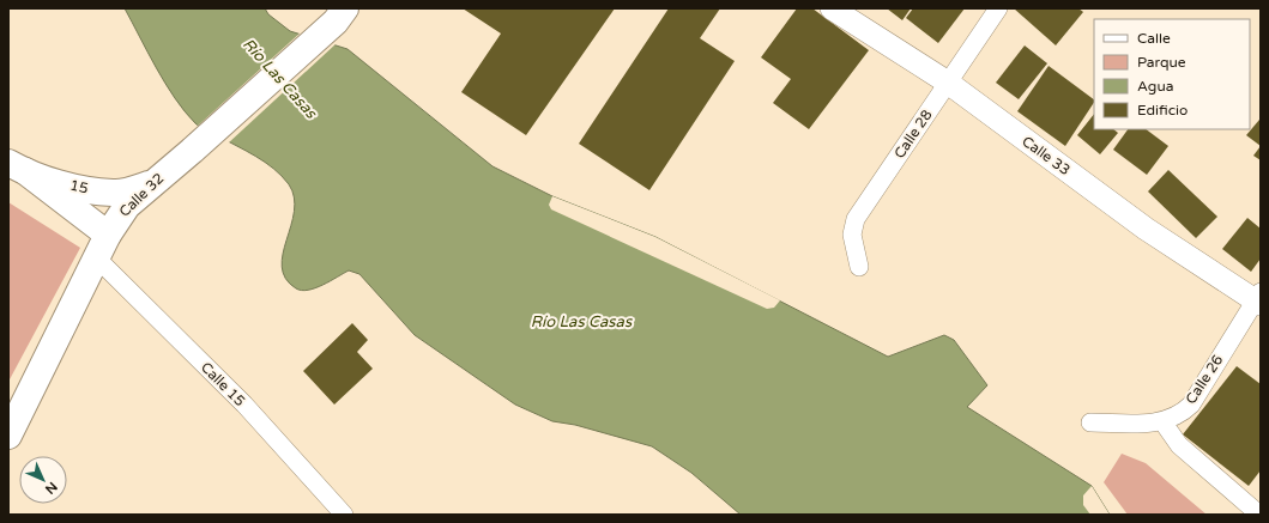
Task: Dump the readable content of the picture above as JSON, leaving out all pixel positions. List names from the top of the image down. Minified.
{"streets":{"main road":["15","Calle 32"],"street":["Calle 28","Calle 33","Calle 26","Calle 15"]},"crossings":[["Calle 28","Calle 33"],["Calle 33","Calle 26"],["15","Calle 32"],["Calle 32","Calle 15"]],"water":["Río Las Casas"],"legend":["Calle","Parque","Agua","Edificio"],"north":"bottom right"}
